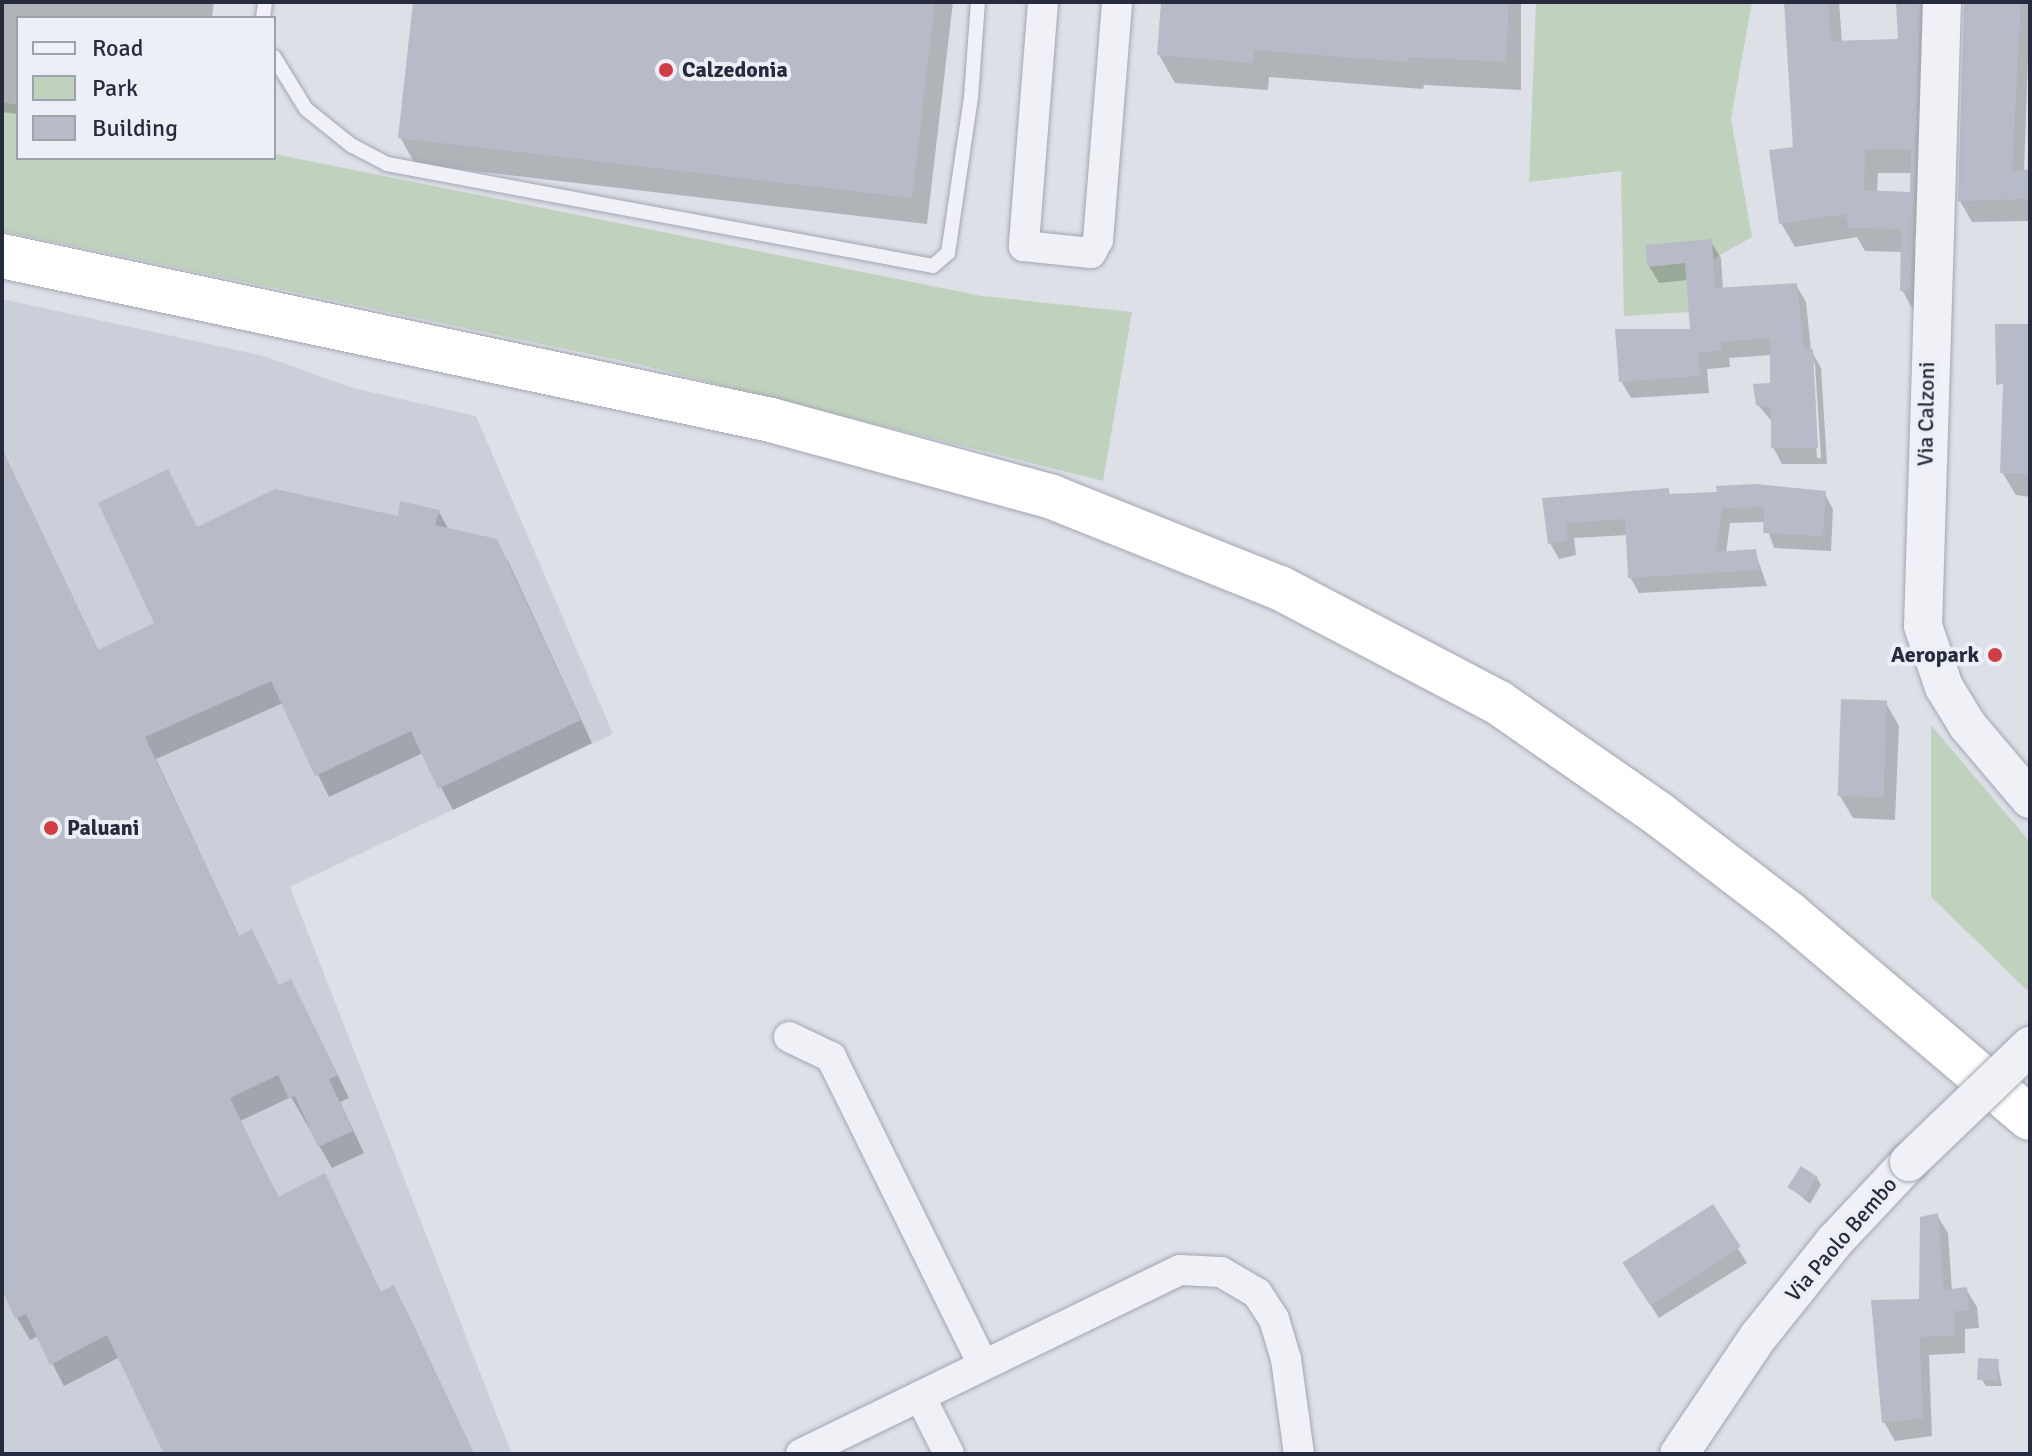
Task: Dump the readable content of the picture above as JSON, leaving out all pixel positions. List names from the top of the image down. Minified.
{"streets":{"street":["Via Calzoni","Via Paolo Bembo"]},"places":["Calzedonia","Aeropark","Paluani"],"legend":["Road","Park","Building"]}
